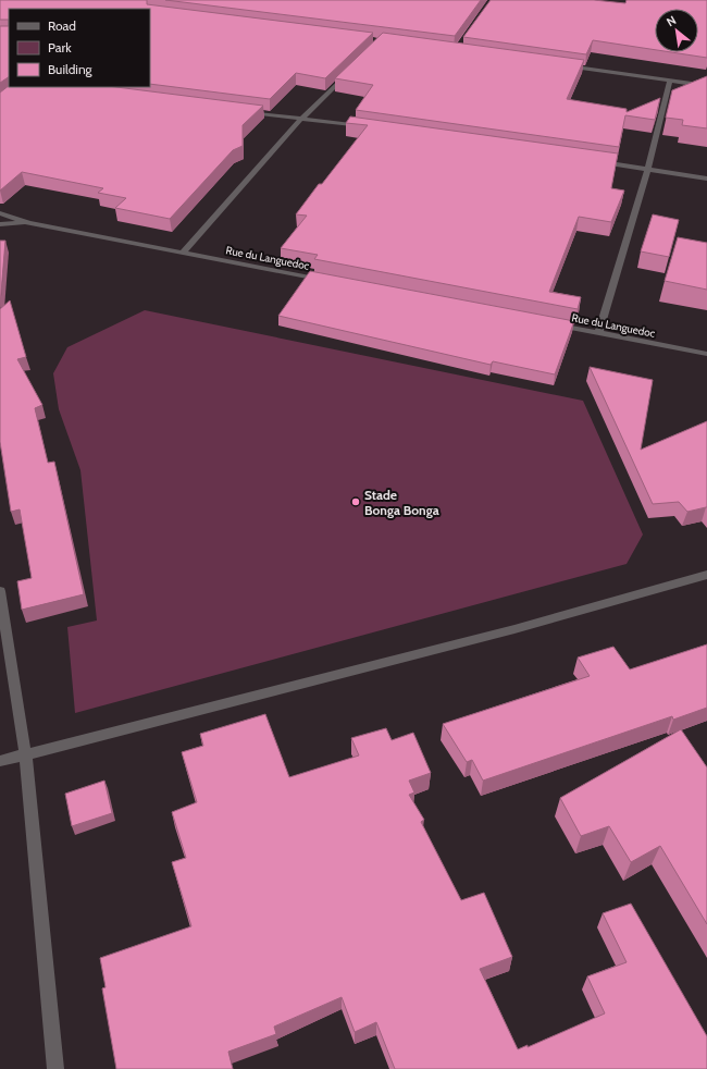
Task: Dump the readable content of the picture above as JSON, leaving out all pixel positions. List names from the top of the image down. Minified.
{"streets":{"street":["Rue du Languedoc"]},"places":["Stade Bonga Bonga"],"legend":["Road","Park","Building"],"north":"top left"}
